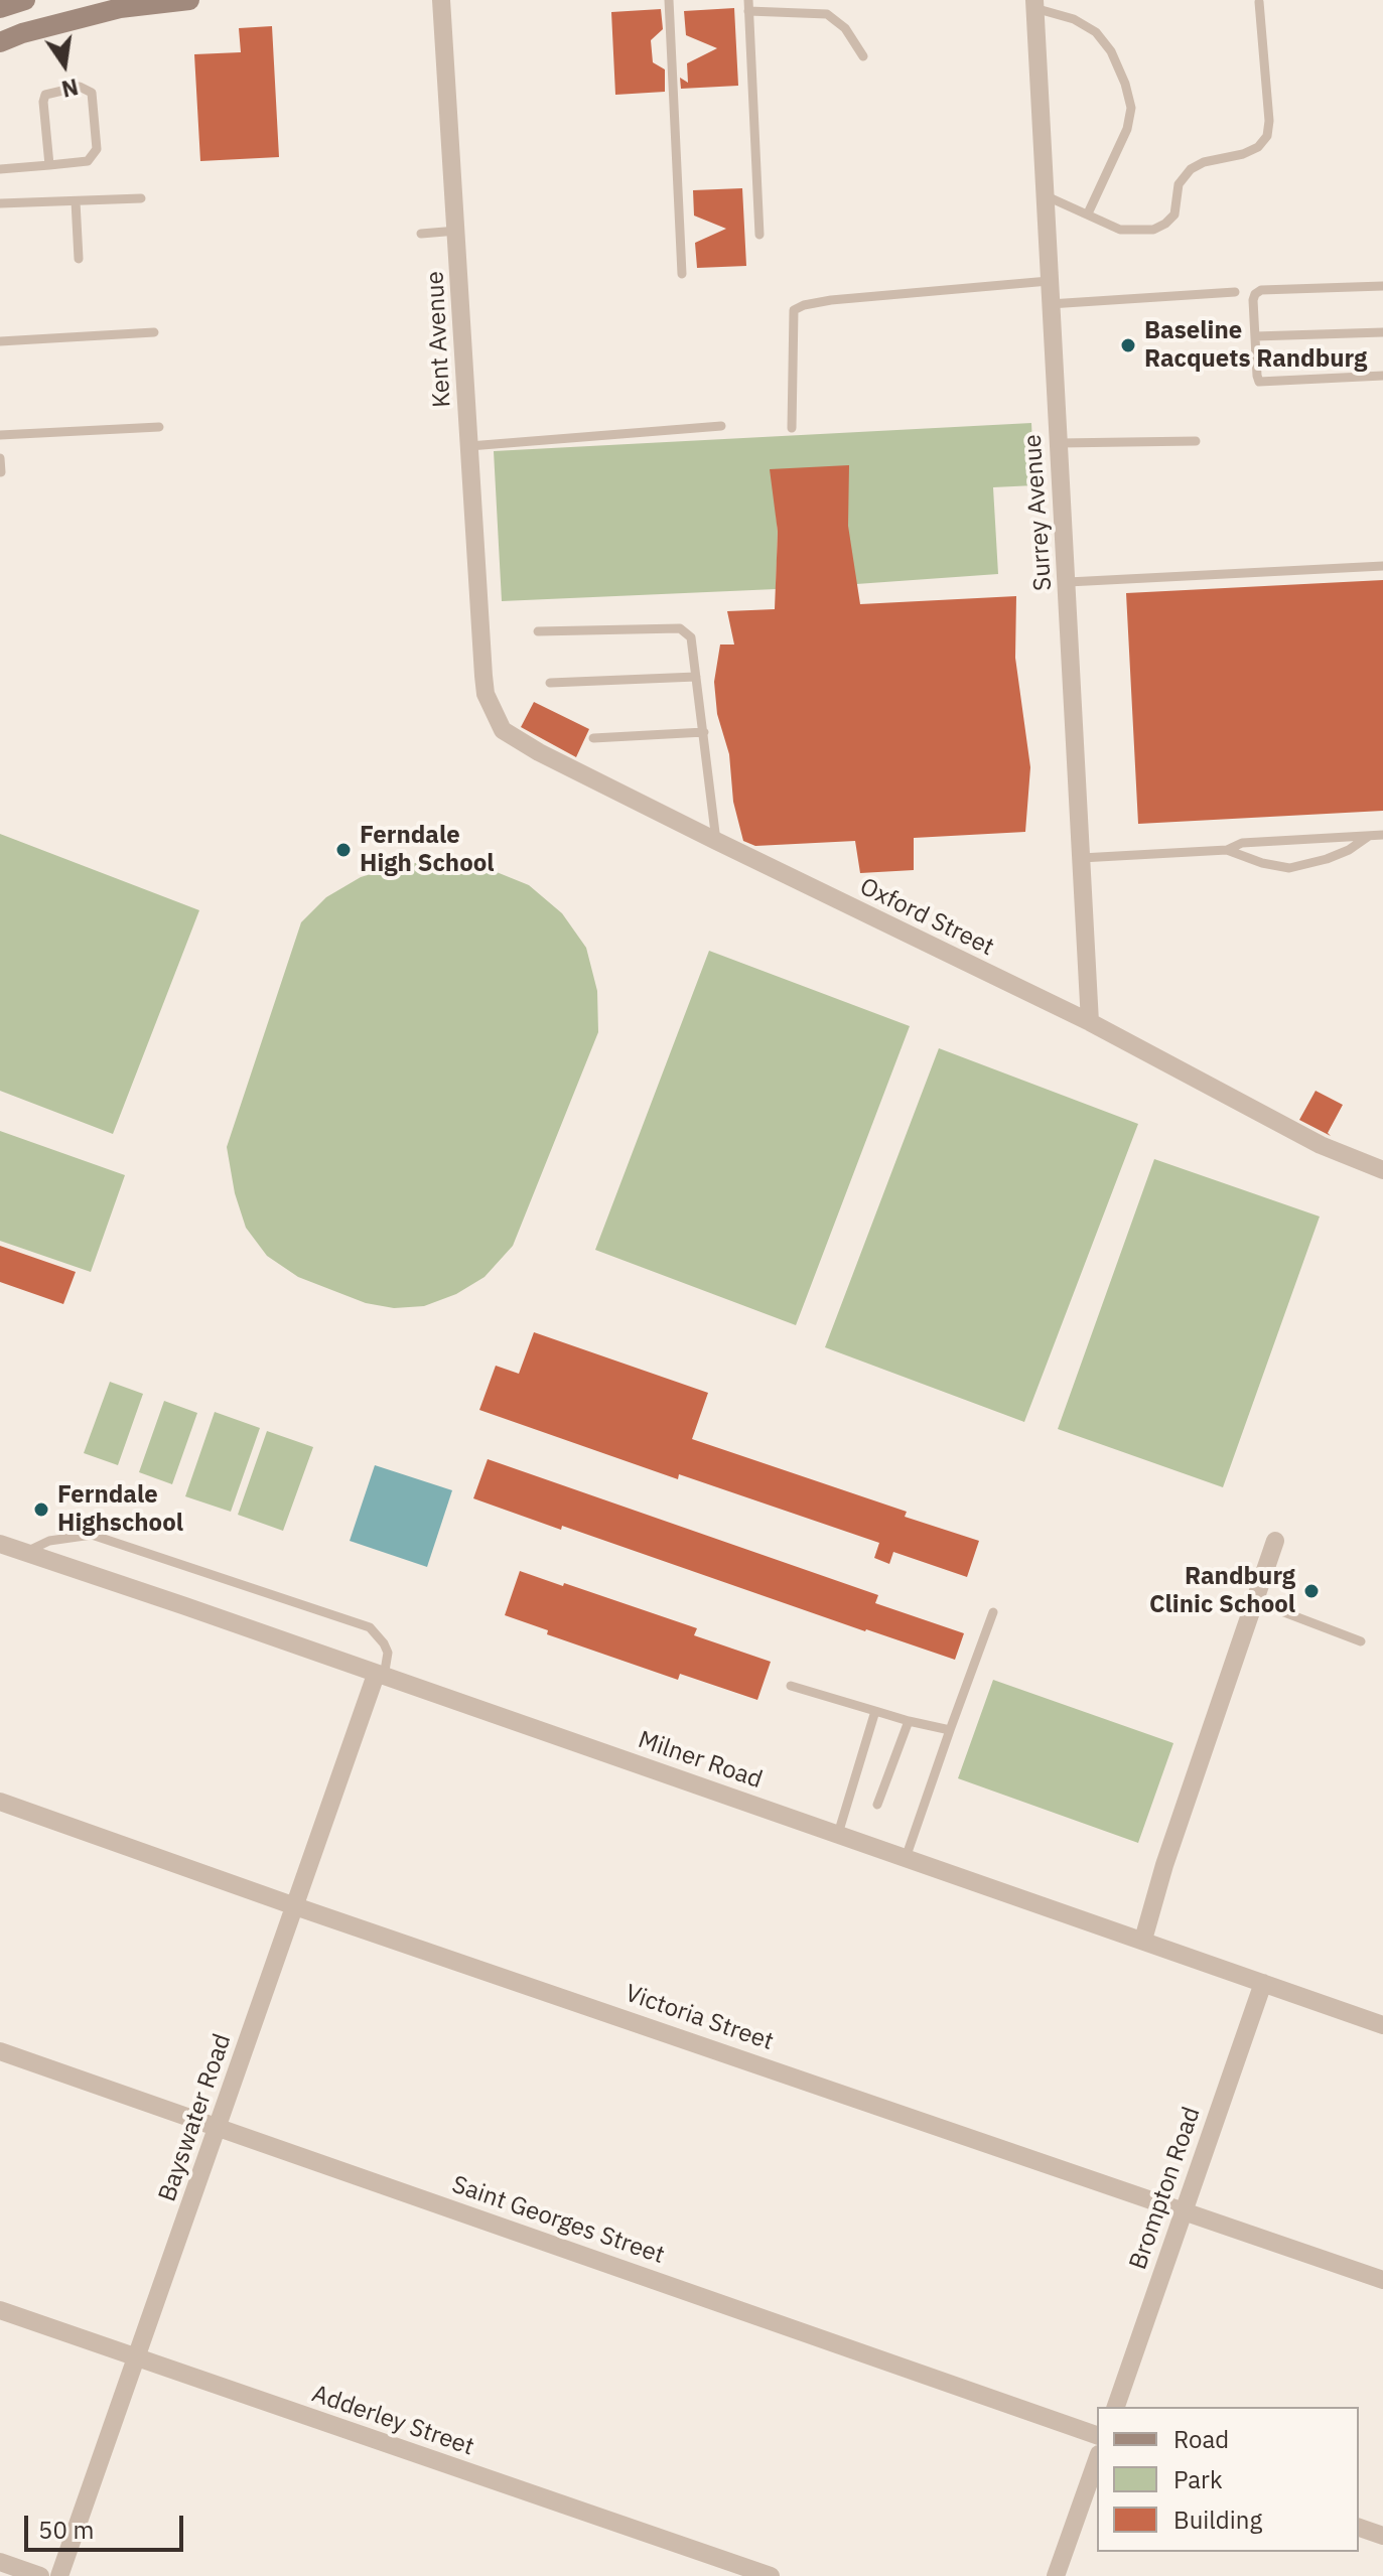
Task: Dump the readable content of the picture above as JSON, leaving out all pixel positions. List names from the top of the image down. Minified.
{"streets":{"street":["Kent Avenue","Surrey Avenue","Oxford Street","Milner Road","Victoria Street","Bayswater Road","Brompton Road","Saint Georges Street","Adderley Street"]},"crossings":[["Kent Avenue","Oxford Street"],["Surrey Avenue","Oxford Street"],["Milner Road","Bayswater Road"],["Milner Road","Brompton Road"],["Victoria Street","Bayswater Road"],["Victoria Street","Brompton Road"],["Bayswater Road","Saint Georges Street"],["Bayswater Road","Adderley Street"]],"places":["Baseline Racquets Randburg","Ferndale High School","Ferndale Highschool","Randburg Clinic School"],"legend":["Road","Park","Building"],"scale_bar":"50 m","north":"bottom"}
